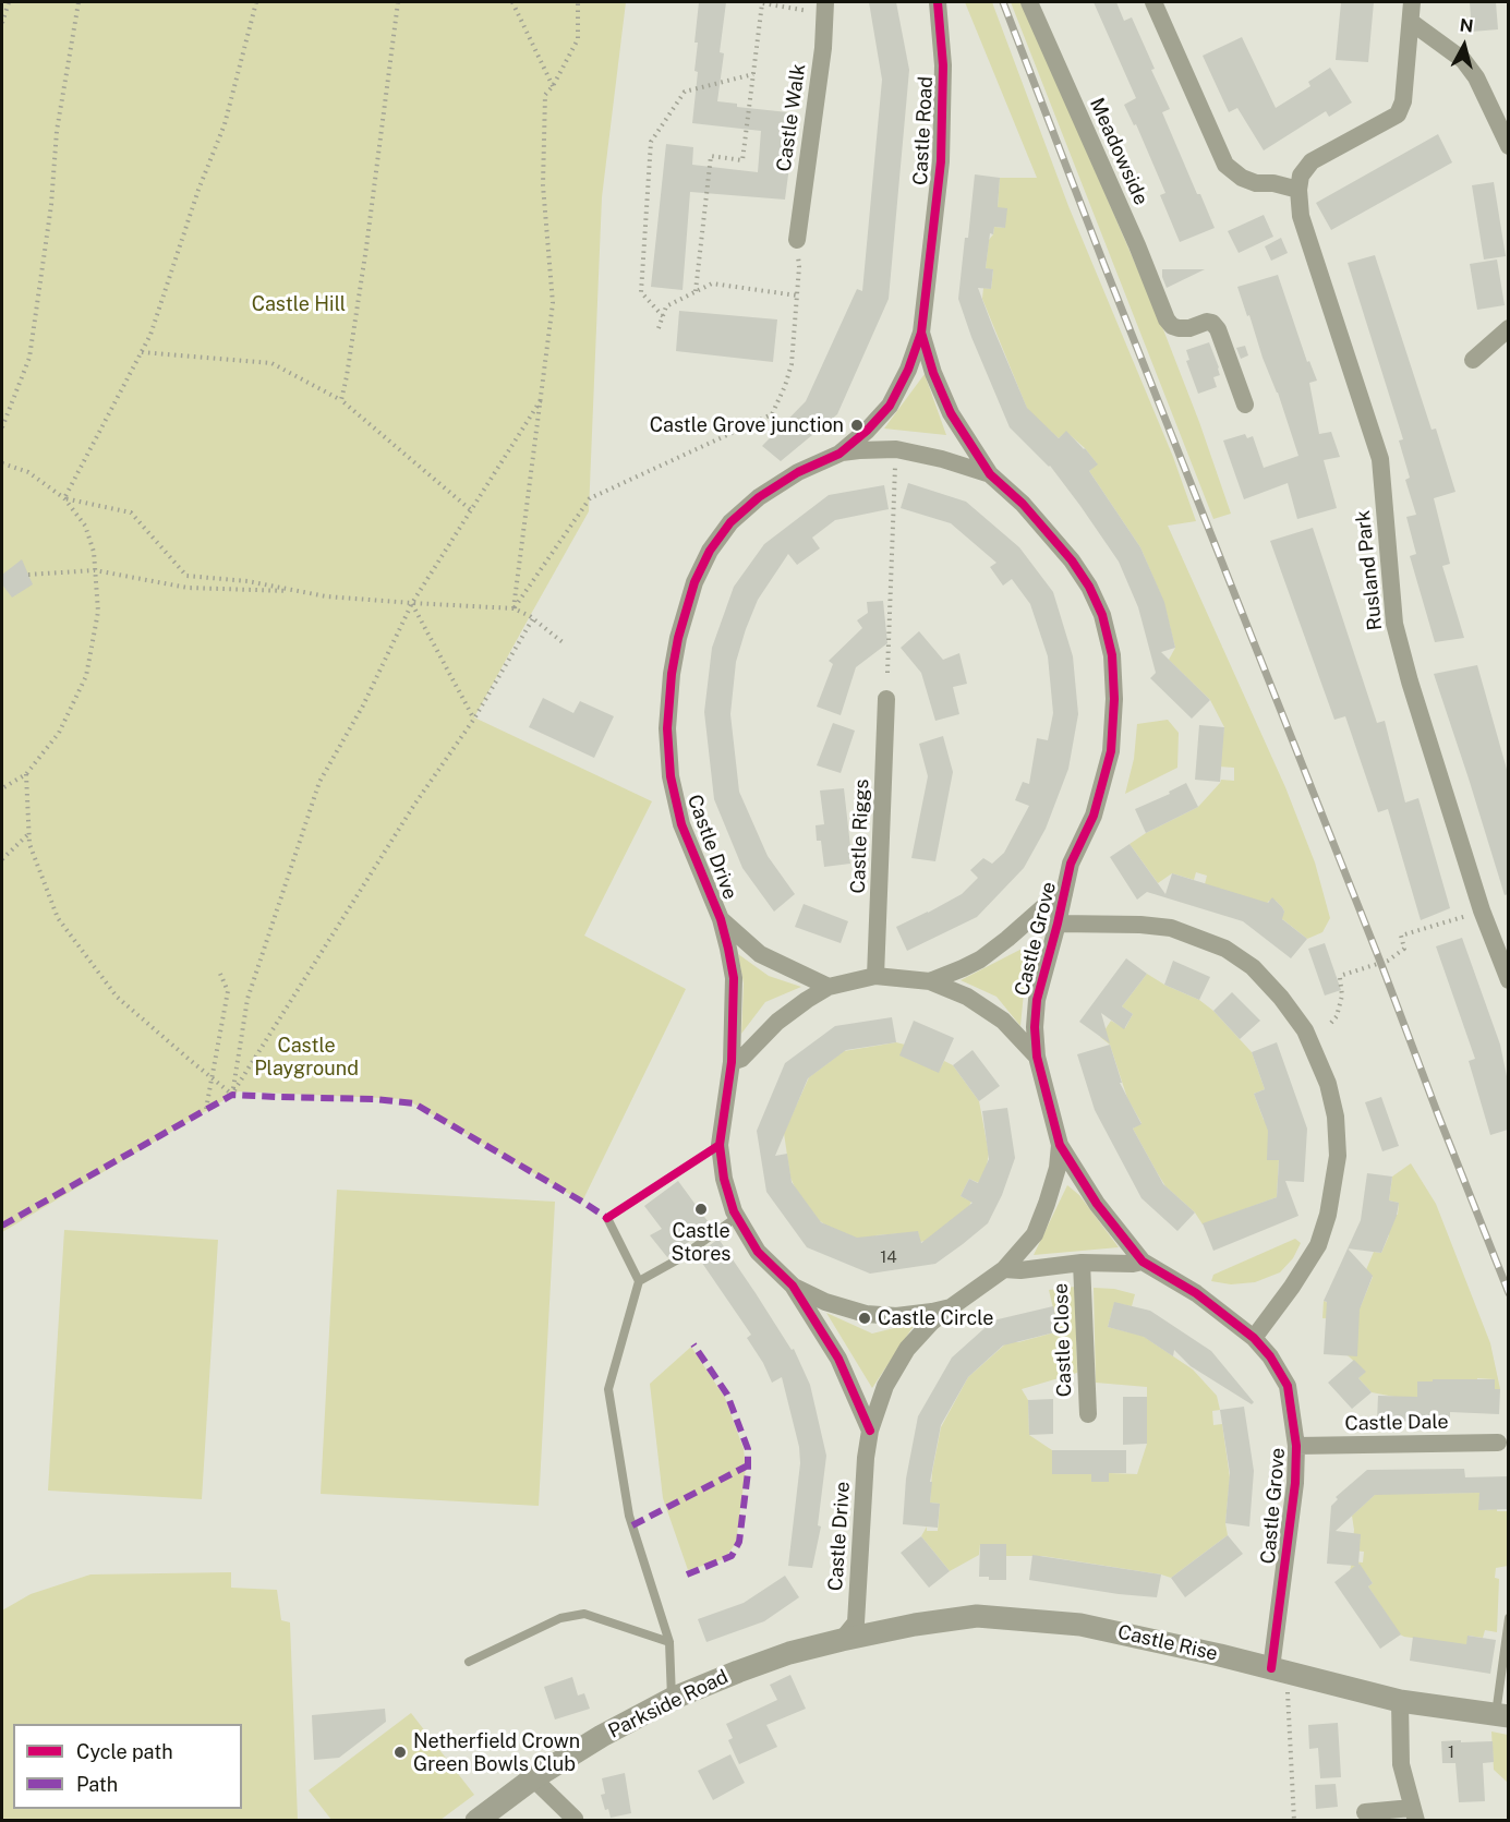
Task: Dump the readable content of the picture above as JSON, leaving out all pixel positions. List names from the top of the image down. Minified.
{"streets":{"street":["Castle Walk","Castle Road","Meadowside","Rusland Park","Castle Riggs","Castle Drive","Castle Grove","Castle Close","Castle Dale","Castle Rise","Parkside Road"]},"crossings":[["Castle Road","Castle Grove"],["Castle Drive","Castle Grove"],["Castle Drive","Castle Rise"],["Castle Drive","Parkside Road"],["Castle Grove","Castle Dale"],["Castle Grove","Castle Rise"],["Castle Rise","Parkside Road"]],"parks":["Castle Hill","Castle Playground"],"places":["Castle Grove junction","Castle Stores","Castle Circle","Netherfield Crown Green Bowls Club"],"house_numbers":["14","1"],"legend":["Cycle path","Path"],"north":"top"}
